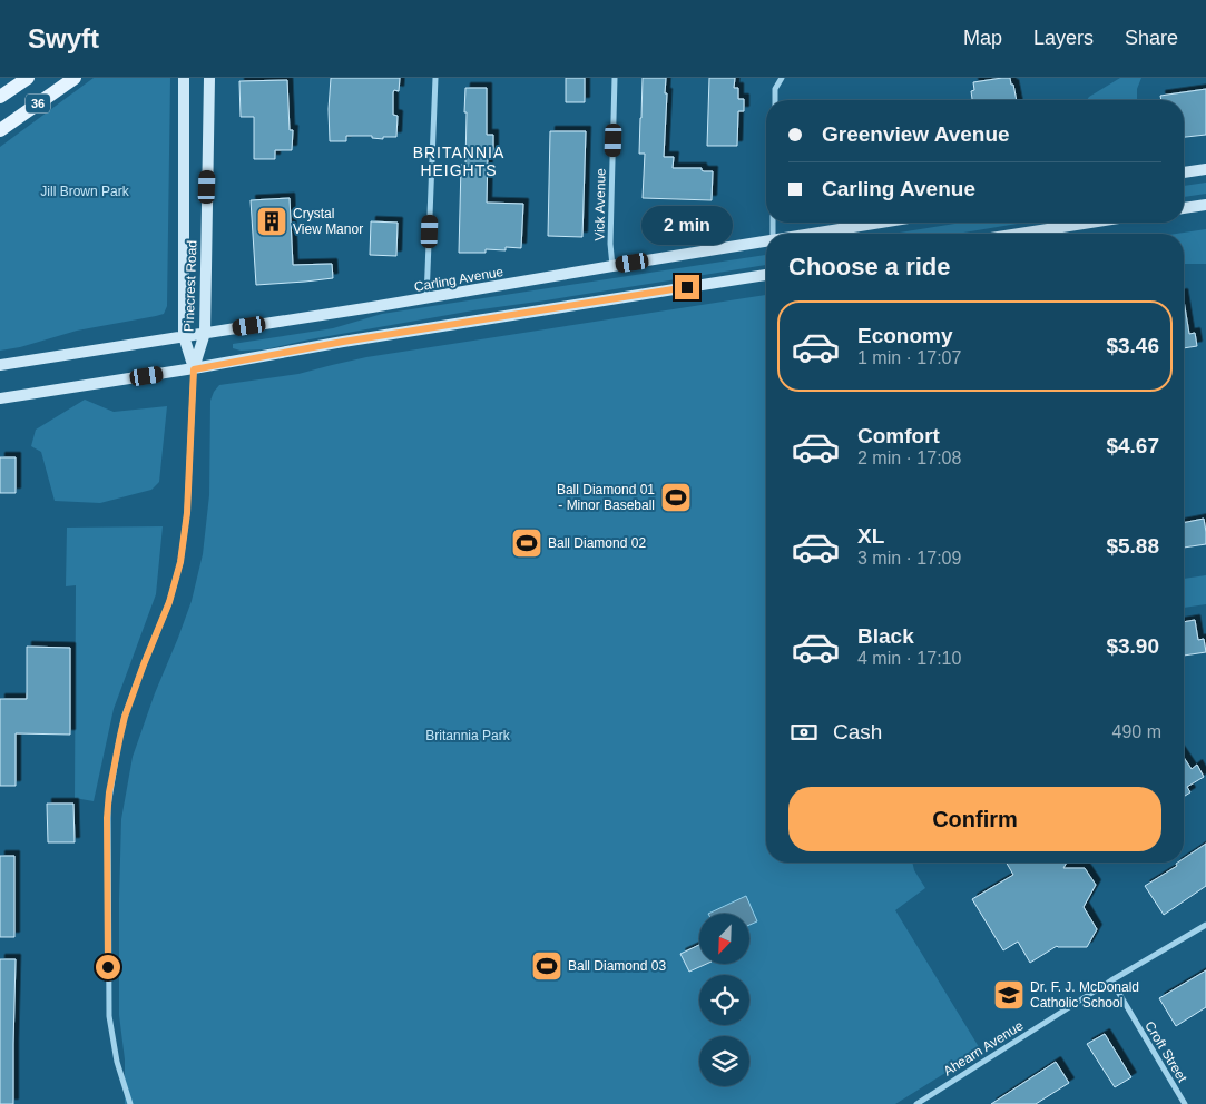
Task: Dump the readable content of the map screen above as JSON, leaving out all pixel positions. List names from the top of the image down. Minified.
{"streets":{"main road":["36","Carling Avenue","Pinecrest Road"],"street":["Vick Avenue","Ahearn Avenue","Croft Street"]},"crossings":[["Vick Avenue","Carling Avenue"],["Carling Avenue","Pinecrest Road"],["Ahearn Avenue","Croft Street"]],"districts":["BRITANNIA HEIGHTS"],"parks":["Jill Brown Park","Britannia Park"],"places":{"building":["Crystal View Manor"],"sports":["Ball Diamond 01 - Minor Baseball","Ball Diamond 02","Ball Diamond 03"],"school or university":["Dr. F. J. McDonald Catholic School"]},"north":"bottom left","page":{"header":"Swyft","nav":["Map","Layers","Share"],"banner":["Greenview Avenue","Carling Avenue"],"bubble":"2 min","heading":"Choose a ride","list":[{"name":"Economy","note":"1 min · 17:07","value":"$3.46"},{"name":"Comfort","note":"2 min · 17:08","value":"$4.67"},{"name":"XL","note":"3 min · 17:09","value":"$5.88"},{"name":"Black","note":"4 min · 17:10","value":"$3.90"}],"pay":["Cash","490 m"],"buttons":"Confirm"}}
